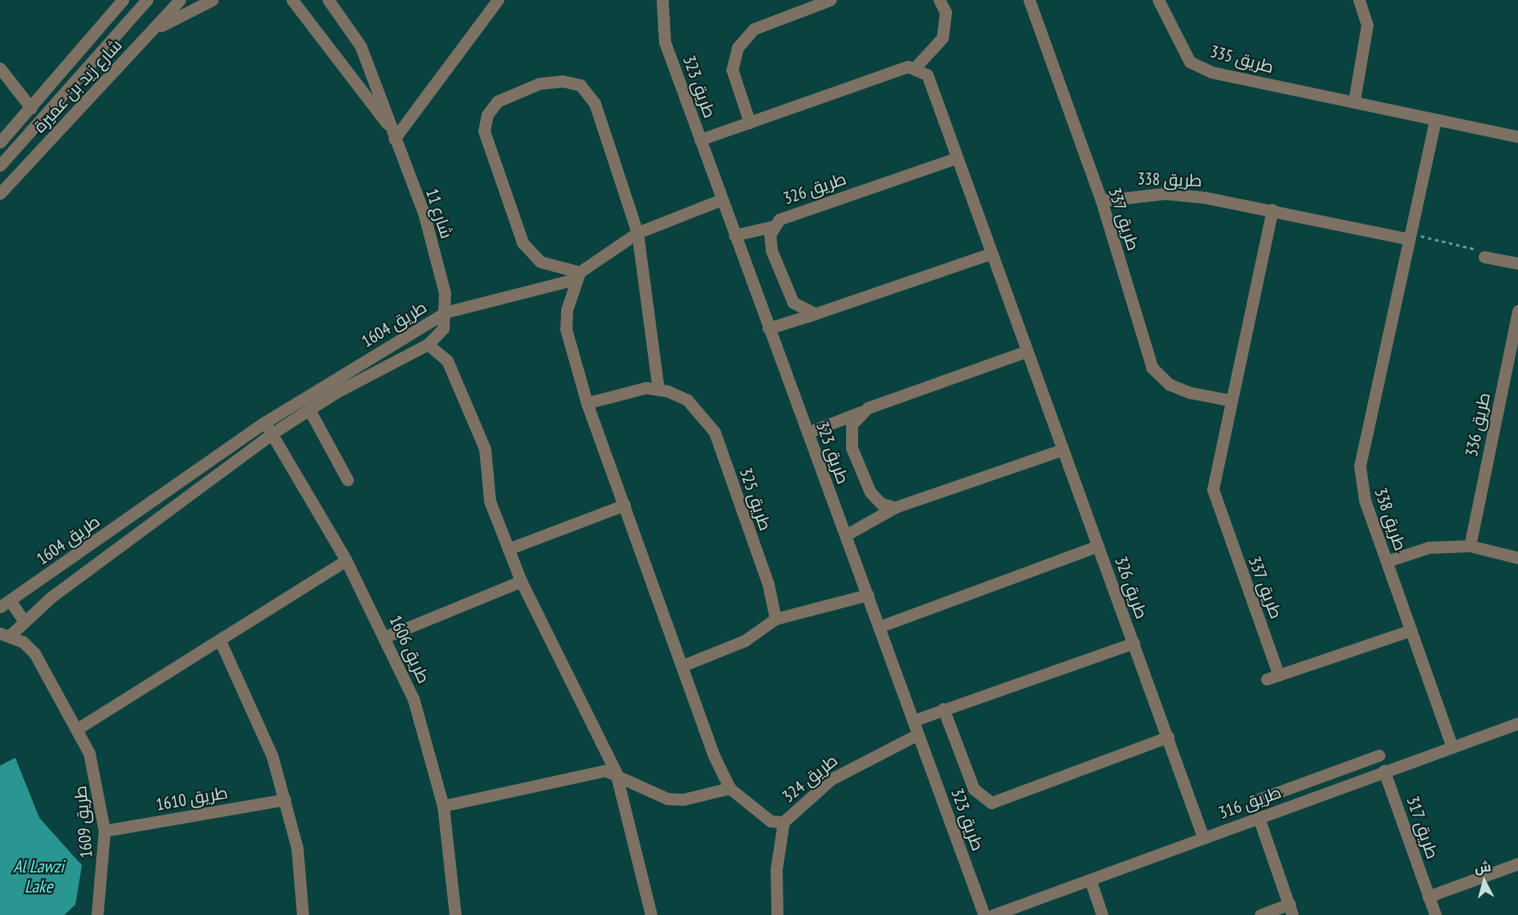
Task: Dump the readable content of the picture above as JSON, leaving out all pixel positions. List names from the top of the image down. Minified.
{"streets":{"street":["طريق 335","شارع زيد بن عميرة","طريق 323","طريق 338","طريق 326","شارع 11","طريق 337","طريق 1604","طريق 336","طريق 325","طريق 1606","طريق 324","طريق 1610","طريق 316","طريق 1609","طريق 317"]},"crossings":[["طريق 335","طريق 338"],["طريق 323","طريق 324"],["طريق 338","طريق 337"],["طريق 338","طريق 316"],["طريق 326","طريق 316"],["شارع 11","طريق 1604"],["طريق 1604","طريق 1606"],["طريق 1604","طريق 1609"],["طريق 1610","طريق 1609"],["طريق 316","طريق 317"]],"water":["Al Lawzi Lake"],"north":"top"}
